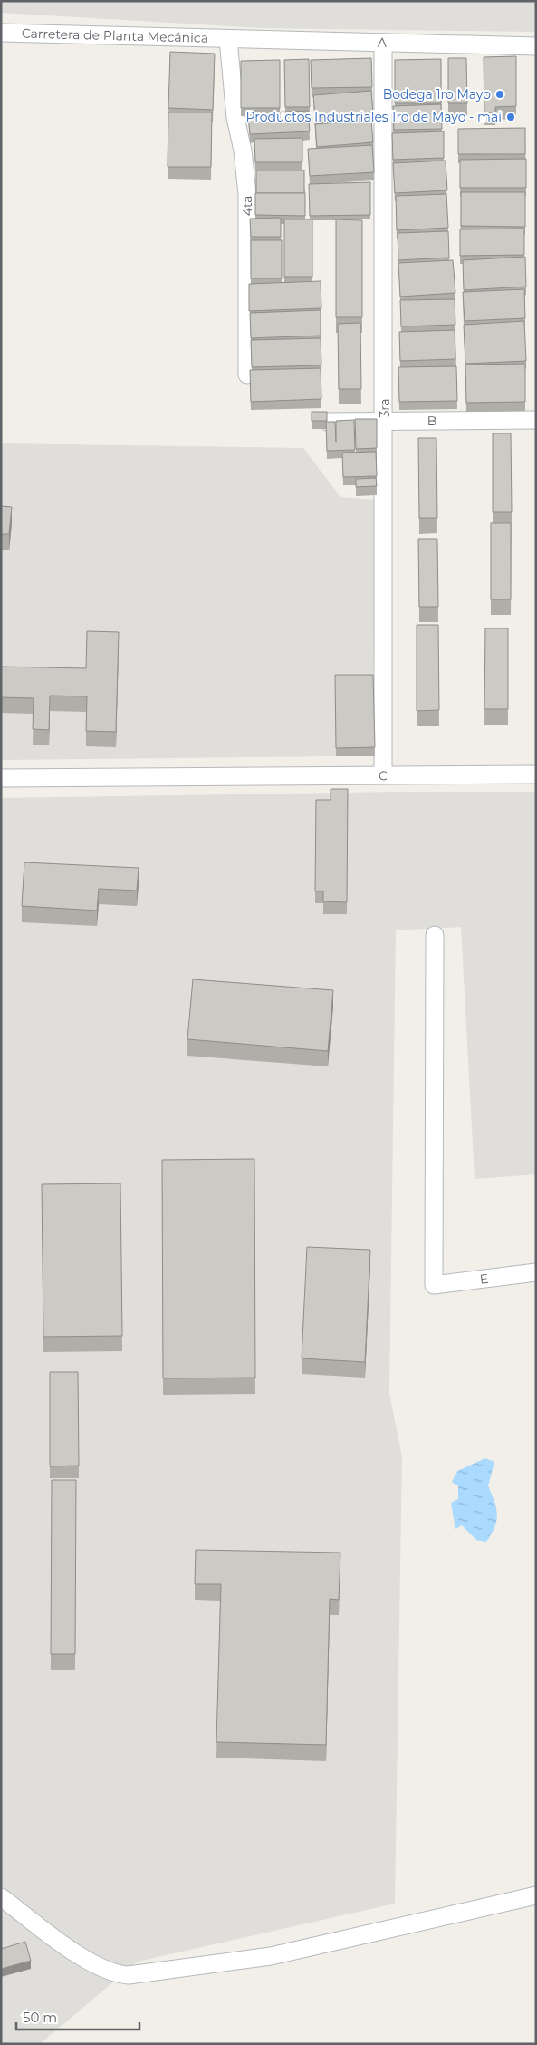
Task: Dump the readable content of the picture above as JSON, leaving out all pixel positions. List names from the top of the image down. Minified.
{"streets":{"street":["Carretera de Planta Mecánica","A","4ta","3ra","B","C","E"]},"crossings":[["Carretera de Planta Mecánica","A"],["Carretera de Planta Mecánica","4ta"],["A","4ta"],["A","3ra"],["3ra","B"],["3ra","C"]],"places":["Bodega 1ro Mayo","Productos Industriales 1ro de Mayo - mai"],"scale_bar":"50 m"}
